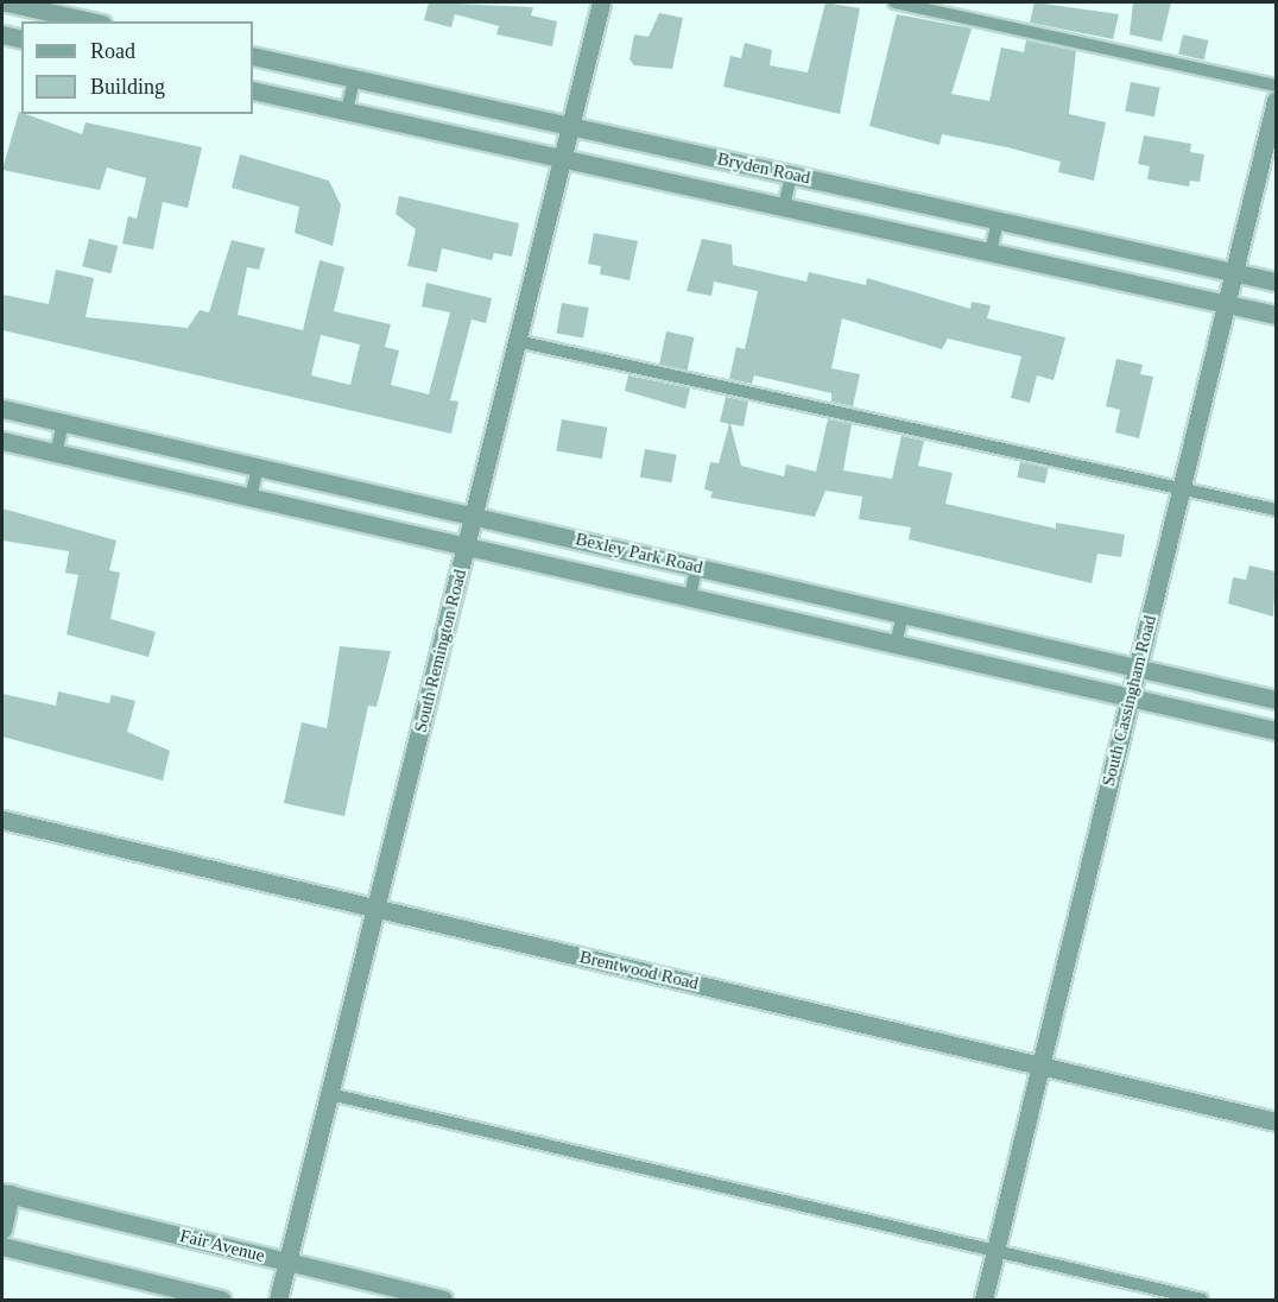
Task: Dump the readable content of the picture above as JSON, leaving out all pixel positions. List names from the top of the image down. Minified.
{"streets":{"street":["Bryden Road","Bexley Park Road","South Remington Road","South Cassingham Road","Brentwood Road","Fair Avenue"]},"crossings":[["Bryden Road","South Remington Road"],["Bryden Road","South Cassingham Road"],["Bexley Park Road","South Remington Road"],["Bexley Park Road","South Cassingham Road"],["South Remington Road","Brentwood Road"],["South Remington Road","Fair Avenue"],["South Cassingham Road","Brentwood Road"]],"legend":["Road","Building"]}
